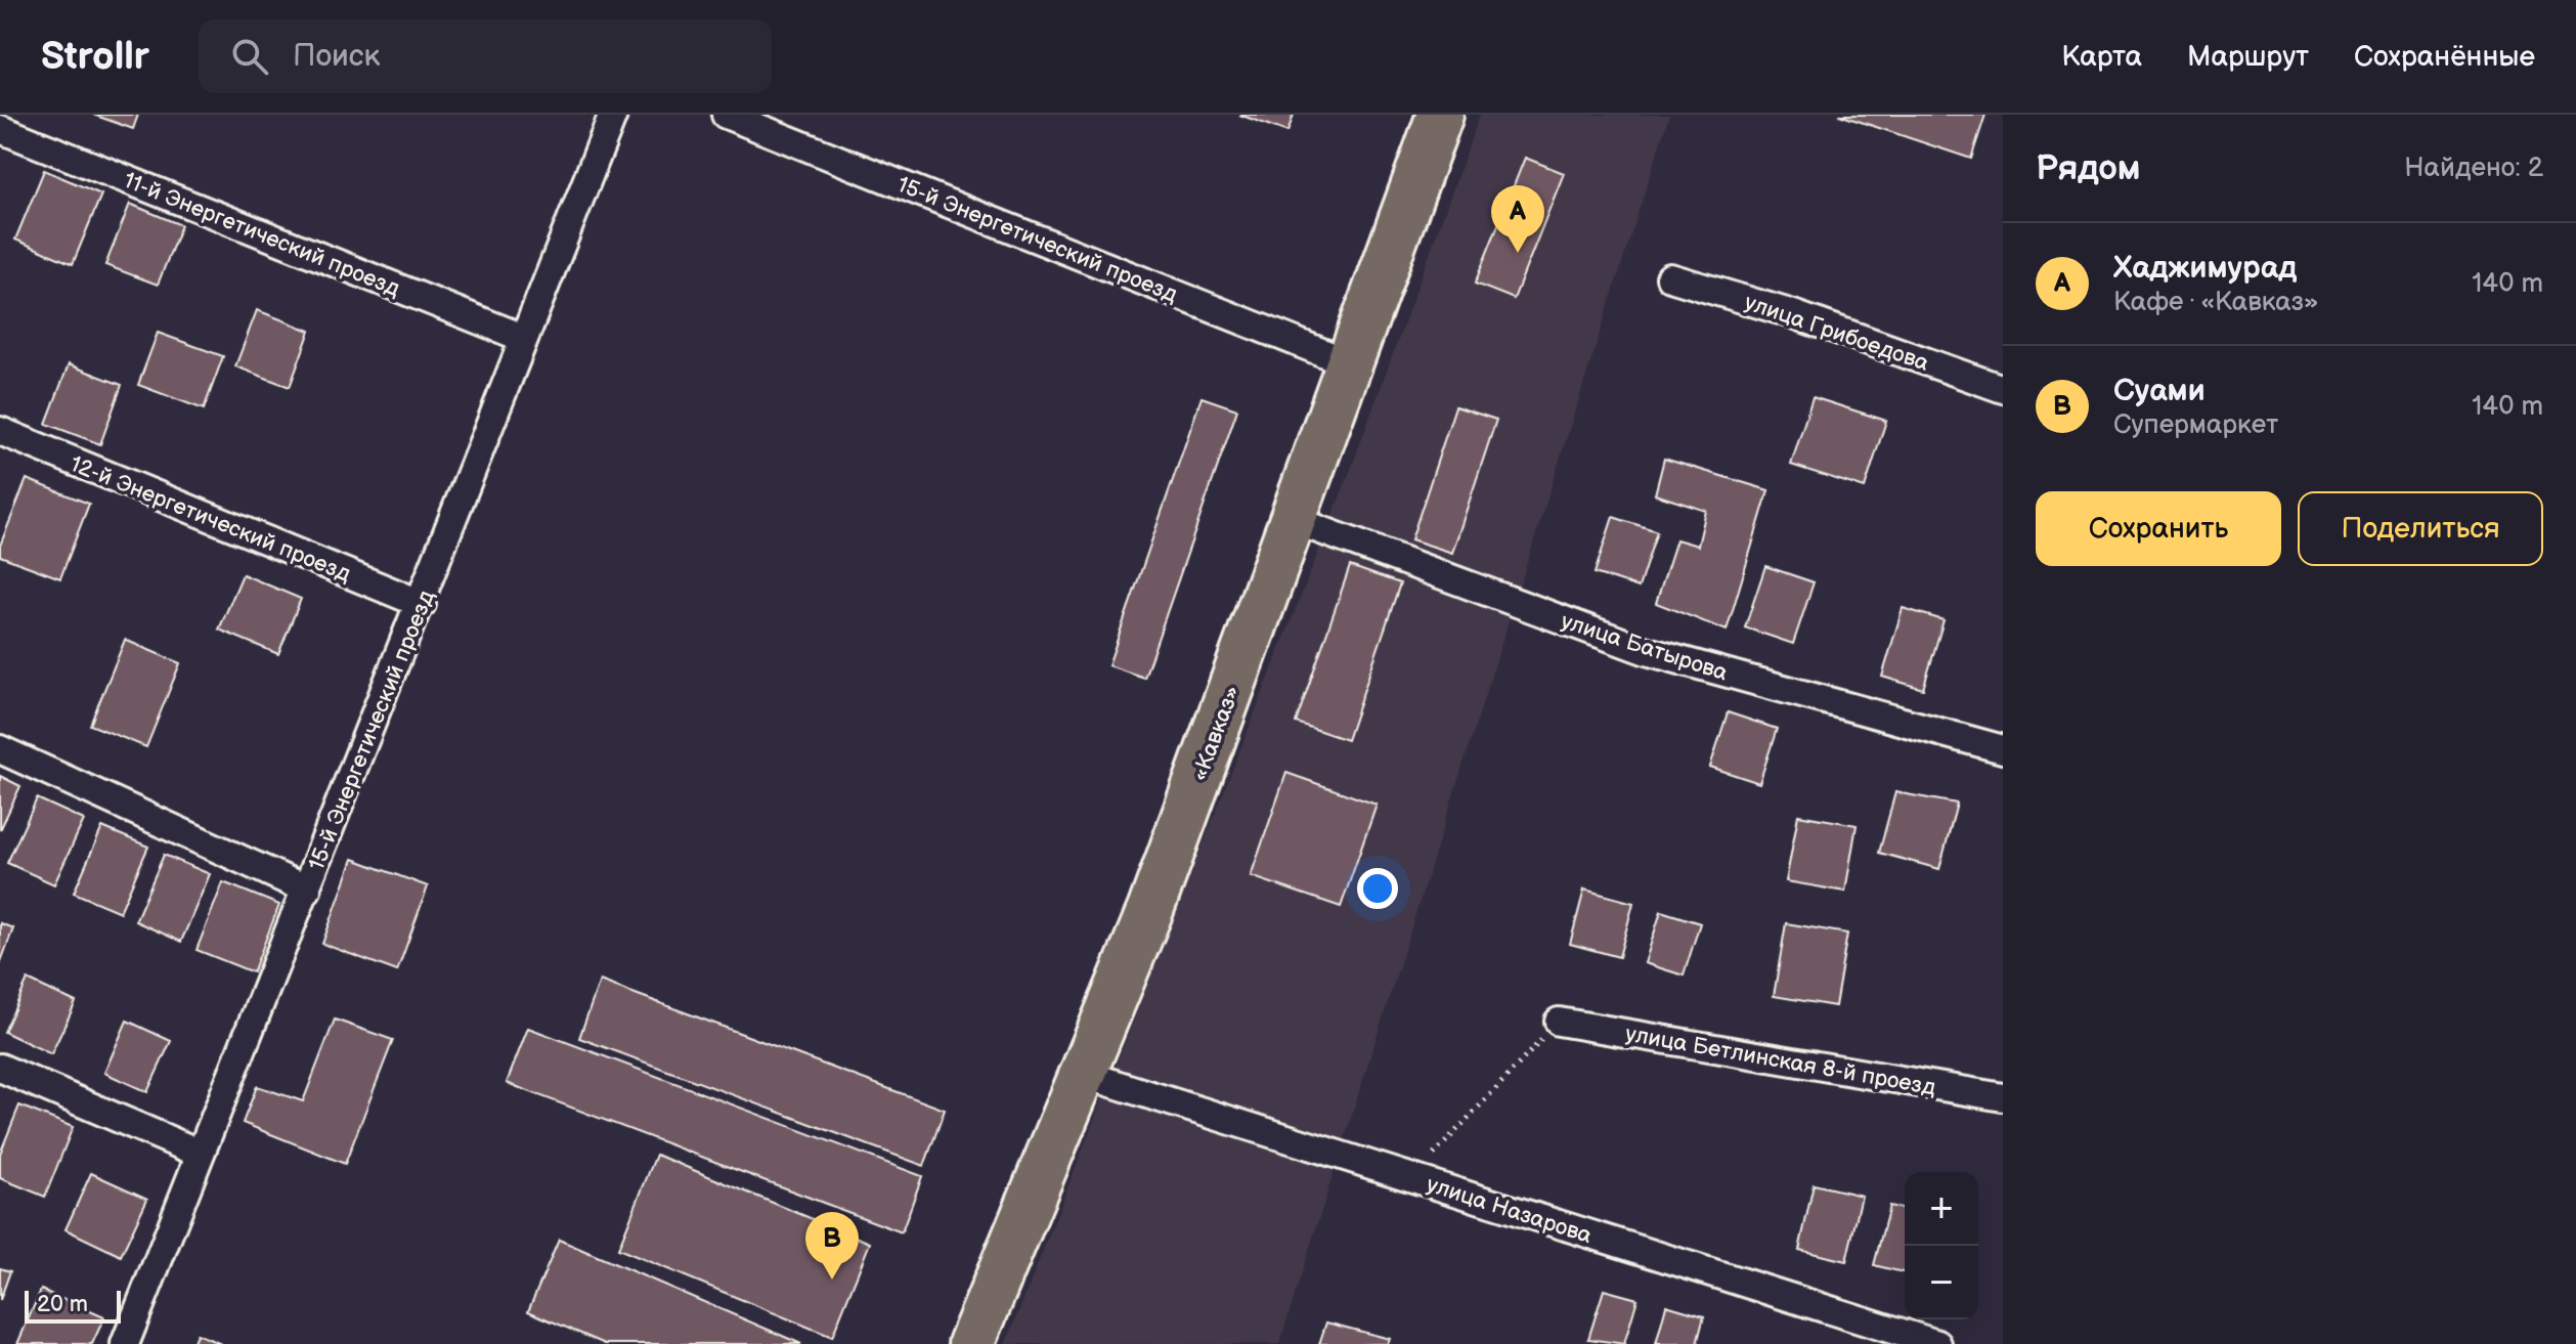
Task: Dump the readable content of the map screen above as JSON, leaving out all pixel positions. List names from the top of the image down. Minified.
{"streets":{"highway":["«Кавказ»"],"street":["11-й Энергетический проезд","15-й Энергетический проезд","улица Грибоедова","12-й Энергетический проезд","улица Батырова","улица Бетлинская 8-й проезд","улица Назарова"]},"crossings":[["11-й Энергетический проезд","15-й Энергетический проезд"],["15-й Энергетический проезд","12-й Энергетический проезд"],["15-й Энергетический проезд","«Кавказ»"],["улица Батырова","«Кавказ»"],["«Кавказ»","улица Назарова"]],"scale_bar":"20 m","page":{"header":"Strollr","search":"Поиск","nav":["Карта","Маршрут","Сохранённые"],"heading":["Рядом","Найдено: 2"],"pins":["A","B"],"list":[{"mark":"A","name":"Хаджимурад","note":"Кафе · «Кавказ»","value":"140 m"},{"mark":"B","name":"Суами","note":"Супермаркет","value":"140 m"}],"buttons":["Сохранить","Поделиться"],"map_buttons":["+","−"],"scale":"20 m"}}
